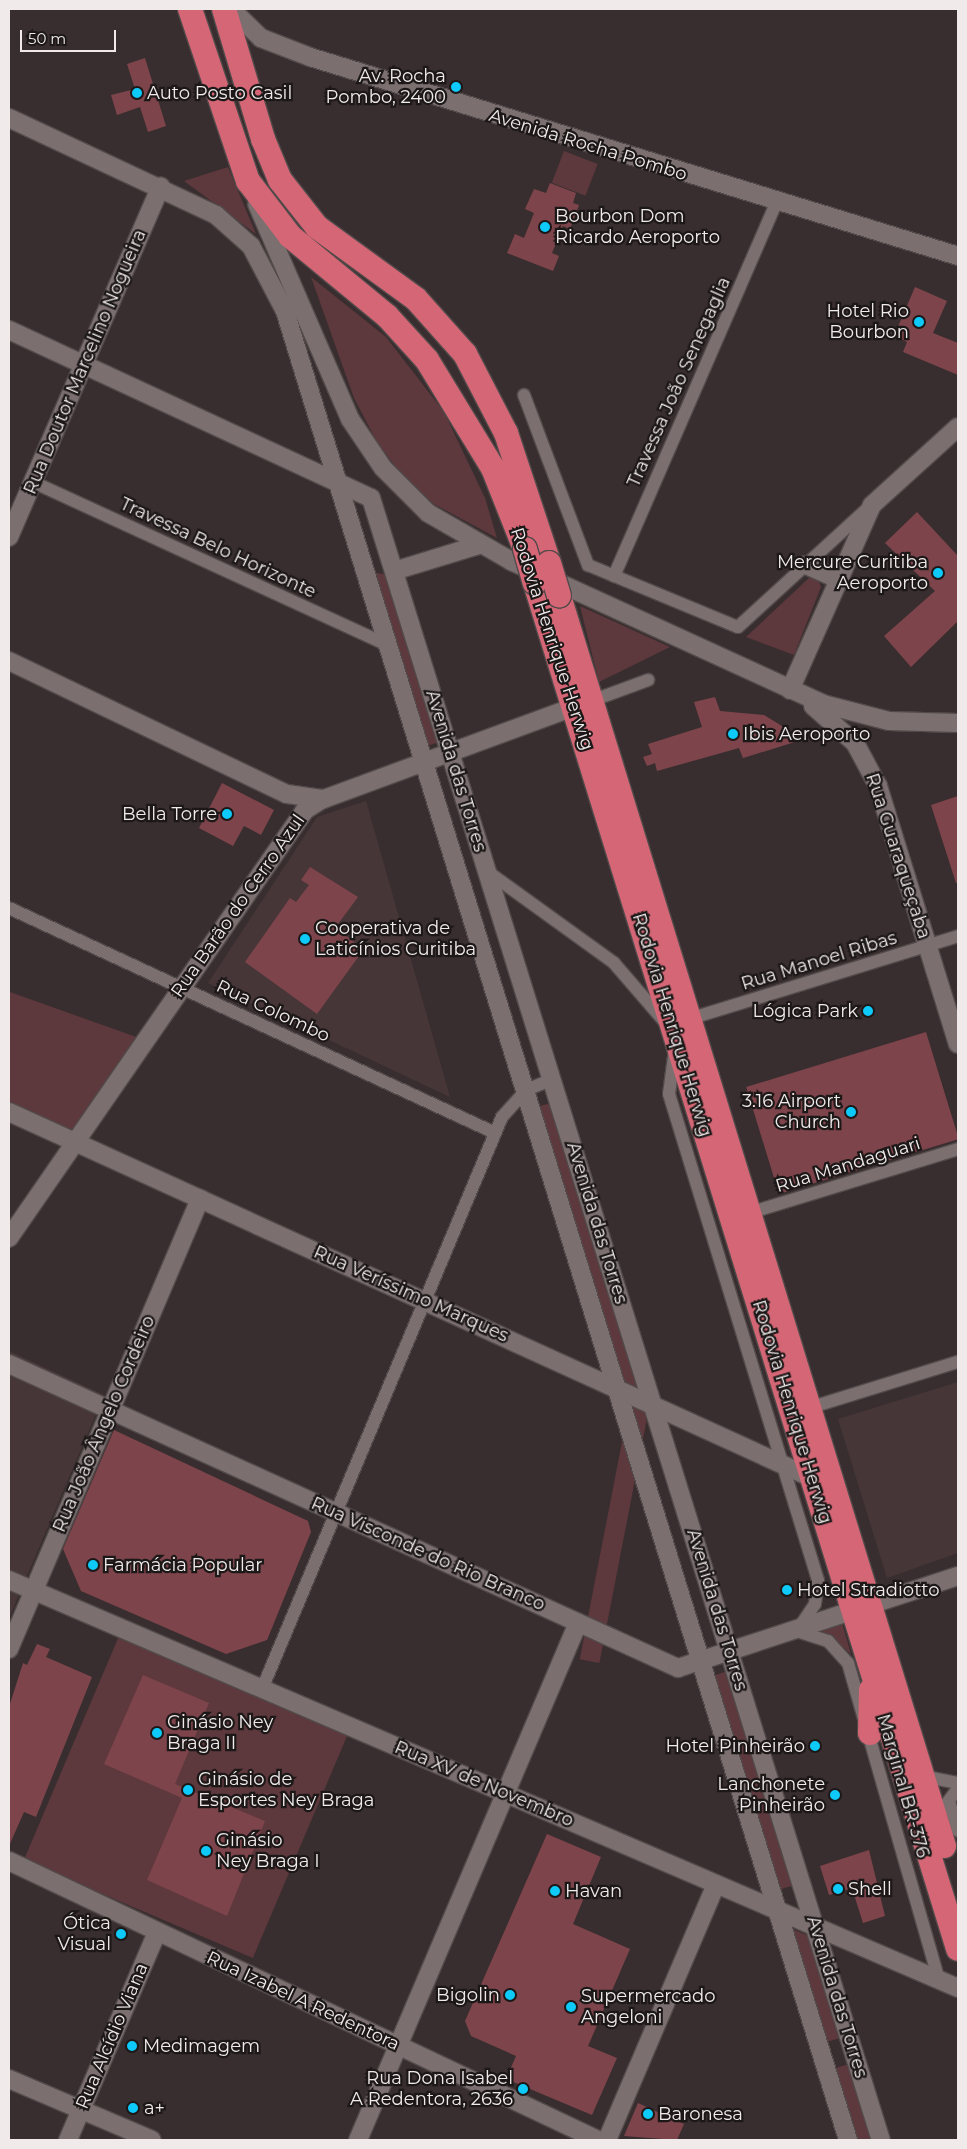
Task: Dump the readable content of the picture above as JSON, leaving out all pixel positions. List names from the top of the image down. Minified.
{"streets":{"highway":["Rodovia Henrique Herwig"],"main road":["Avenida Rocha Pombo","Rua Doutor Marcelino Nogueira","Avenida das Torres","Rua Guaraqueçaba","Rua Barão do Cerro Azul","Rua Veríssimo Marques","Rua João Ângelo Cordeiro","Rua Visconde do Rio Branco","Rua XV de Novembro","Rua Izabel A Redentora","Rua Alcídio Viana"],"street":["Travessa João Senegaglia","Travessa Belo Horizonte","Rua Manoel Ribas","Rua Colombo","Rua Mandaguari","Marginal BR-376"]},"crossings":[["Avenida Rocha Pombo","Travessa João Senegaglia"],["Rua Doutor Marcelino Nogueira","Travessa Belo Horizonte"],["Travessa Belo Horizonte","Avenida das Torres"],["Rodovia Henrique Herwig","Rua Barão do Cerro Azul"],["Rodovia Henrique Herwig","Rua Manoel Ribas"],["Rodovia Henrique Herwig","Rua Mandaguari"],["Rodovia Henrique Herwig","Rua Veríssimo Marques"],["Rodovia Henrique Herwig","Rua Visconde do Rio Branco"],["Avenida das Torres","Rua Barão do Cerro Azul"],["Avenida das Torres","Rua Veríssimo Marques"],["Avenida das Torres","Rua Visconde do Rio Branco"],["Avenida das Torres","Rua XV de Novembro"],["Rua Guaraqueçaba","Rua Manoel Ribas"],["Rua Barão do Cerro Azul","Rua Colombo"],["Rua Barão do Cerro Azul","Rua Veríssimo Marques"],["Rua Veríssimo Marques","Rua João Ângelo Cordeiro"],["Rua João Ângelo Cordeiro","Rua Visconde do Rio Branco"],["Rua João Ângelo Cordeiro","Rua XV de Novembro"],["Rua Visconde do Rio Branco","Marginal BR-376"],["Rua XV de Novembro","Marginal BR-376"],["Rua Izabel A Redentora","Rua Alcídio Viana"]],"places":["Av. Rocha Pombo, 2400","Auto Posto Casil","Bourbon Dom Ricardo Aeroporto","Hotel Rio Bourbon","Mercure Curitiba Aeroporto","Ibis Aeroporto","Bella Torre","Cooperativa de Laticínios Curitiba","Lógica Park","3.16 Airport Church","Farmácia Popular","Hotel Stradiotto","Ginásio Ney Braga II","Hotel Pinheirão","Ginásio de Esportes Ney Braga","Lanchonete Pinheirão","Ginásio Ney Braga I","Shell","Havan","Ótica Visual","Bigolin","Supermercado Angeloni","Medimagem","Rua Dona Isabel A Redentora, 2636","a+","Baronesa"],"scale_bar":"50 m"}
